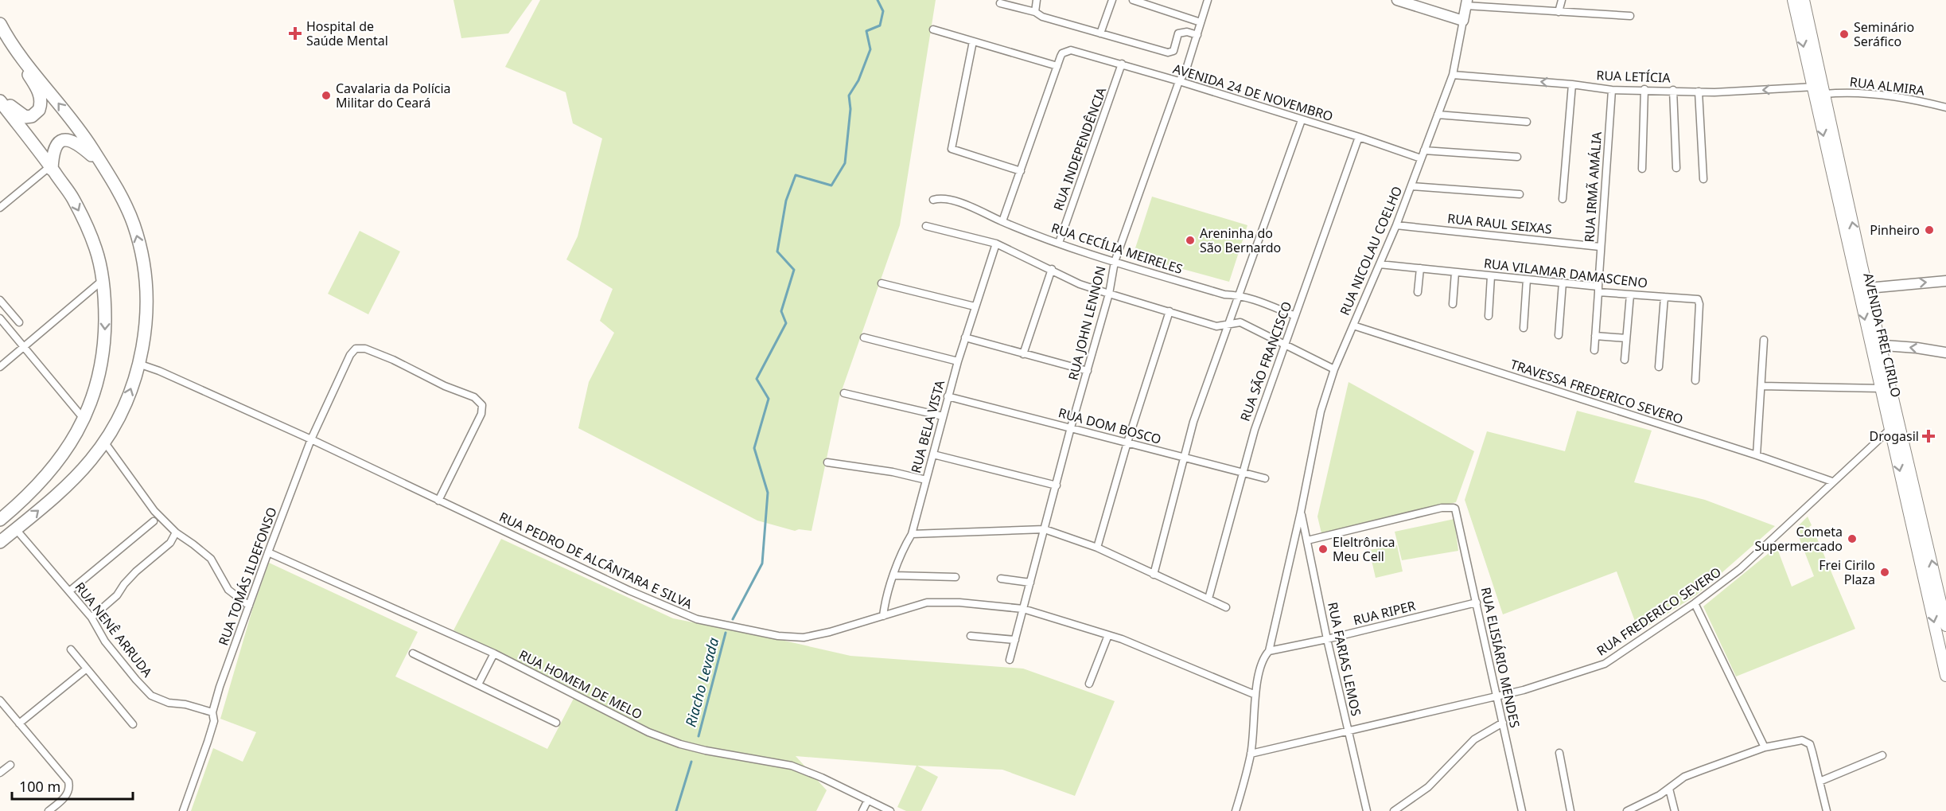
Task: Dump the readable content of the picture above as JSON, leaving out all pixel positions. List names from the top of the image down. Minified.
{"streets":{"main road":["AVENIDA FREI CIRILO"],"street":["RUA LETÍCIA","RUA ALMIRA","AVENIDA 24 DE NOVEMBRO","RUA INDEPENDÊNCIA","RUA IRMÃ AMÁLIA","RUA RAUL SEIXAS","RUA CECÍLIA MEIRELES","RUA NICOLAU COELHO","RUA VILAMAR DAMASCENO","RUA JOHN LENNON","RUA SÃO FRANCISCO","TRAVESSA FREDERICO SEVERO","RUA DOM BOSCO","RUA BELA VISTA","RUA PEDRO DE ALCÂNTARA E SILVA","RUA TOMÁS ILDEFONSO","RUA FREDERICO SEVERO","RUA RIPER","RUA NENÊ ARRUDA","RUA ELISIÁRIO MENDES","RUA FARIAS LEMOS","RUA HOMEM DE MELO"]},"crossings":[["RUA LETÍCIA","RUA ALMIRA"],["RUA LETÍCIA","RUA IRMÃ AMÁLIA"],["RUA LETÍCIA","RUA NICOLAU COELHO"],["RUA LETÍCIA","AVENIDA FREI CIRILO"],["RUA ALMIRA","AVENIDA FREI CIRILO"],["AVENIDA 24 DE NOVEMBRO","RUA INDEPENDÊNCIA"],["AVENIDA 24 DE NOVEMBRO","RUA NICOLAU COELHO"],["AVENIDA 24 DE NOVEMBRO","RUA JOHN LENNON"],["AVENIDA 24 DE NOVEMBRO","RUA SÃO FRANCISCO"],["RUA INDEPENDÊNCIA","RUA CECÍLIA MEIRELES"],["RUA IRMÃ AMÁLIA","RUA RAUL SEIXAS"],["RUA IRMÃ AMÁLIA","RUA VILAMAR DAMASCENO"],["RUA RAUL SEIXAS","RUA NICOLAU COELHO"],["RUA CECÍLIA MEIRELES","RUA JOHN LENNON"],["RUA CECÍLIA MEIRELES","RUA SÃO FRANCISCO"],["RUA NICOLAU COELHO","RUA VILAMAR DAMASCENO"],["RUA NICOLAU COELHO","TRAVESSA FREDERICO SEVERO"],["RUA NICOLAU COELHO","RUA PEDRO DE ALCÂNTARA E SILVA"],["RUA NICOLAU COELHO","RUA FREDERICO SEVERO"],["RUA NICOLAU COELHO","RUA RIPER"],["RUA NICOLAU COELHO","RUA FARIAS LEMOS"],["RUA JOHN LENNON","RUA DOM BOSCO"],["RUA JOHN LENNON","RUA PEDRO DE ALCÂNTARA E SILVA"],["AVENIDA FREI CIRILO","RUA FREDERICO SEVERO"],["RUA SÃO FRANCISCO","RUA DOM BOSCO"],["TRAVESSA FREDERICO SEVERO","RUA FREDERICO SEVERO"],["RUA DOM BOSCO","RUA BELA VISTA"],["RUA BELA VISTA","RUA PEDRO DE ALCÂNTARA E SILVA"],["RUA PEDRO DE ALCÂNTARA E SILVA","RUA TOMÁS ILDEFONSO"],["RUA TOMÁS ILDEFONSO","RUA NENÊ ARRUDA"],["RUA TOMÁS ILDEFONSO","RUA HOMEM DE MELO"],["RUA FREDERICO SEVERO","RUA ELISIÁRIO MENDES"],["RUA FREDERICO SEVERO","RUA FARIAS LEMOS"],["RUA RIPER","RUA ELISIÁRIO MENDES"],["RUA RIPER","RUA FARIAS LEMOS"],["RUA ELISIÁRIO MENDES","RUA FARIAS LEMOS"]],"water":["Riacho Levada"],"places":{"health":["Hospital de Saúde Mental","Drogasil"],"other":["Seminário Seráfico","Cavalaria da Polícia Militar do Ceará","Pinheiro","Areninha do São Bernardo","Cometa Supermercado","Eleltrônica Meu Cell","Frei Cirilo Plaza"]},"scale_bar":"100 m"}
